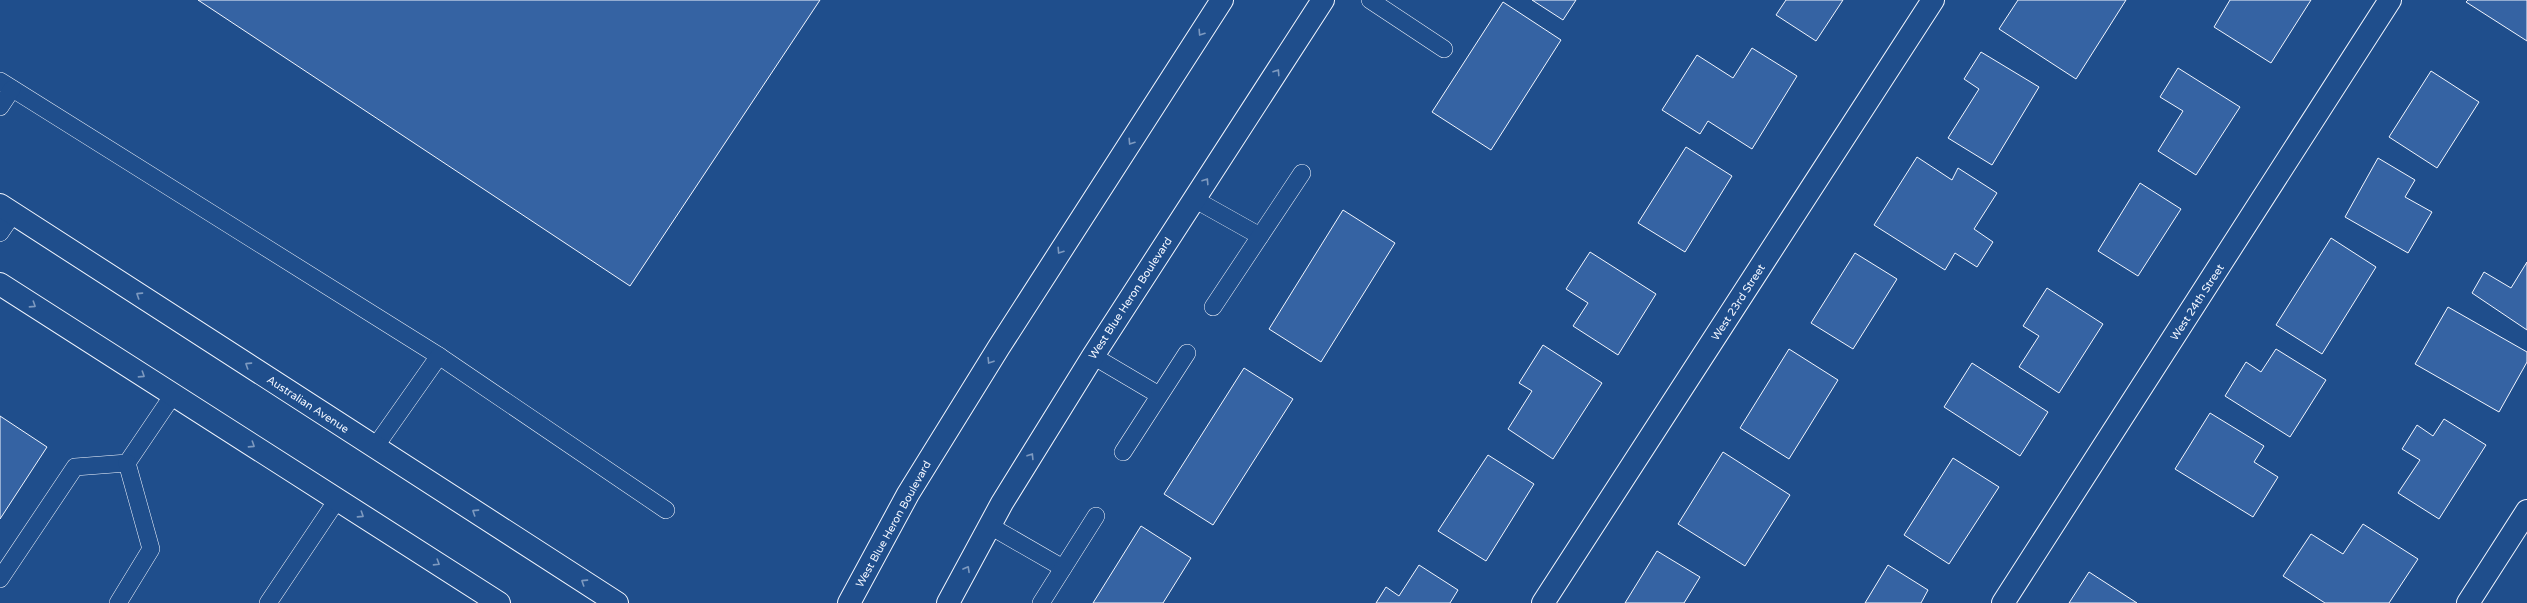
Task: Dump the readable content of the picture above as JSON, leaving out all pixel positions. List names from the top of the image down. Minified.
{"streets":{"main road":["West Blue Heron Boulevard","West 23rd Street","West 24th Street","Australian Avenue"]}}
